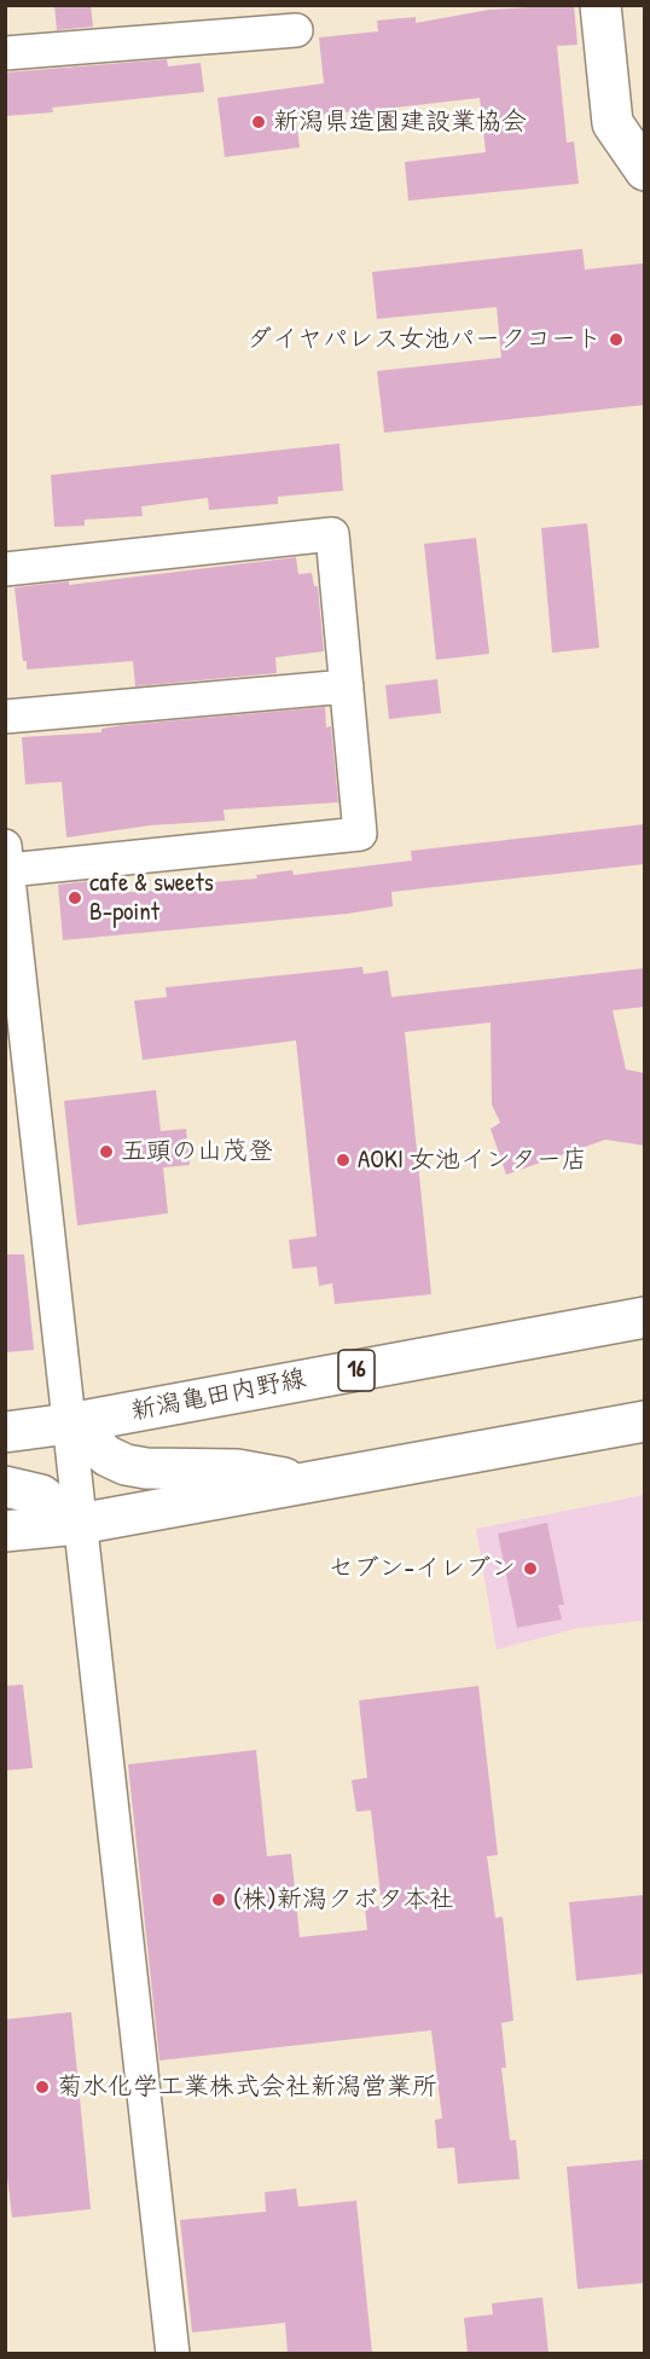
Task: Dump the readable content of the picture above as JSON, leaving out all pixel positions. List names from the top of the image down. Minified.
{"streets":{"main road":["16","新潟亀田内野線"]},"places":["新潟県造園建設業協会","ダイヤパレス女池パークコート","cafe & sweets B-point","五頭の山茂登","AOKI 女池インター店","セブン-イレブン","(株)新潟クボタ本社","菊水化学工業株式会社新潟営業所"]}
